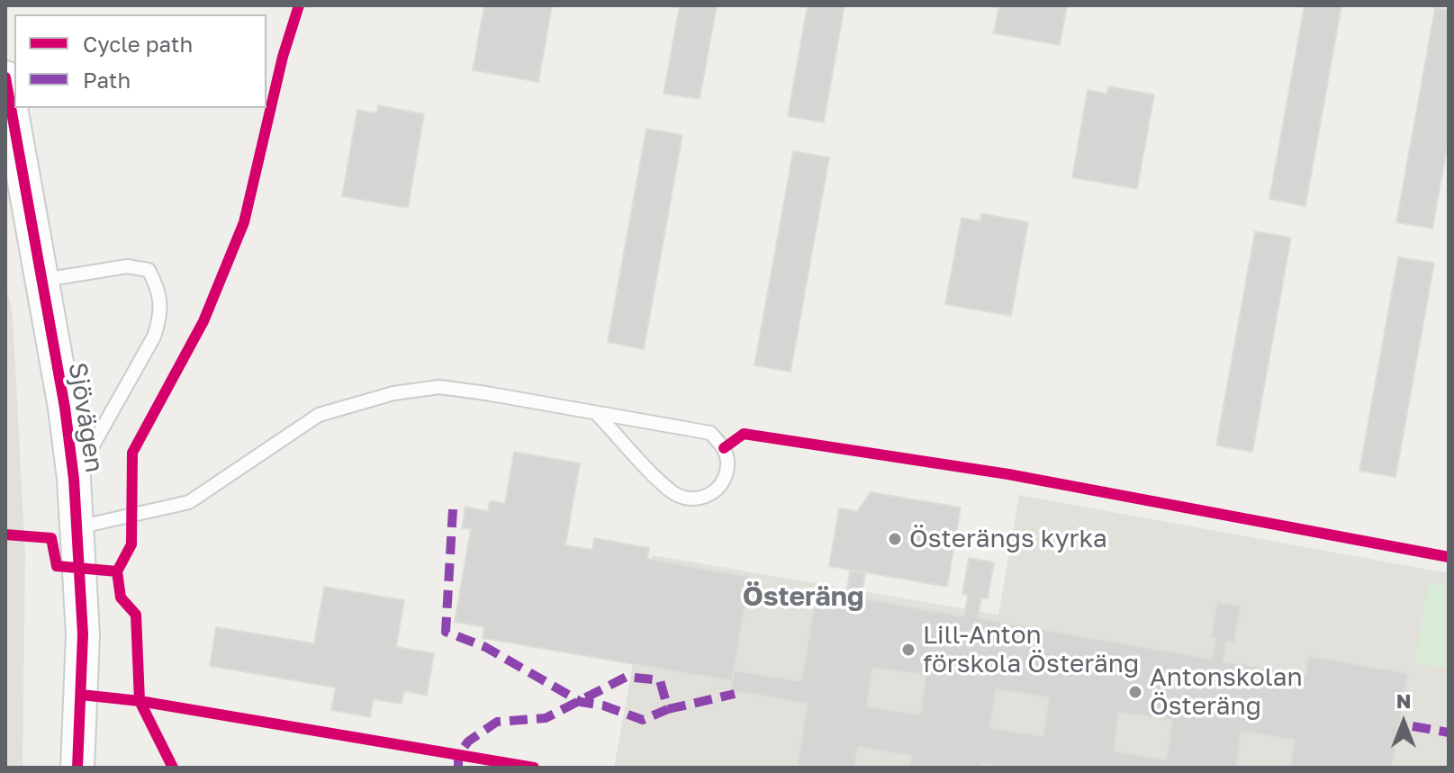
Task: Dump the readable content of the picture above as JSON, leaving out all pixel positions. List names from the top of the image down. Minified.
{"streets":{"street":["Sjövägen"]},"districts":["Österäng"],"places":["Österängs kyrka","Lill-Anton förskola Österäng","Antonskolan Österäng"],"legend":["Cycle path","Path"],"north":"top"}
